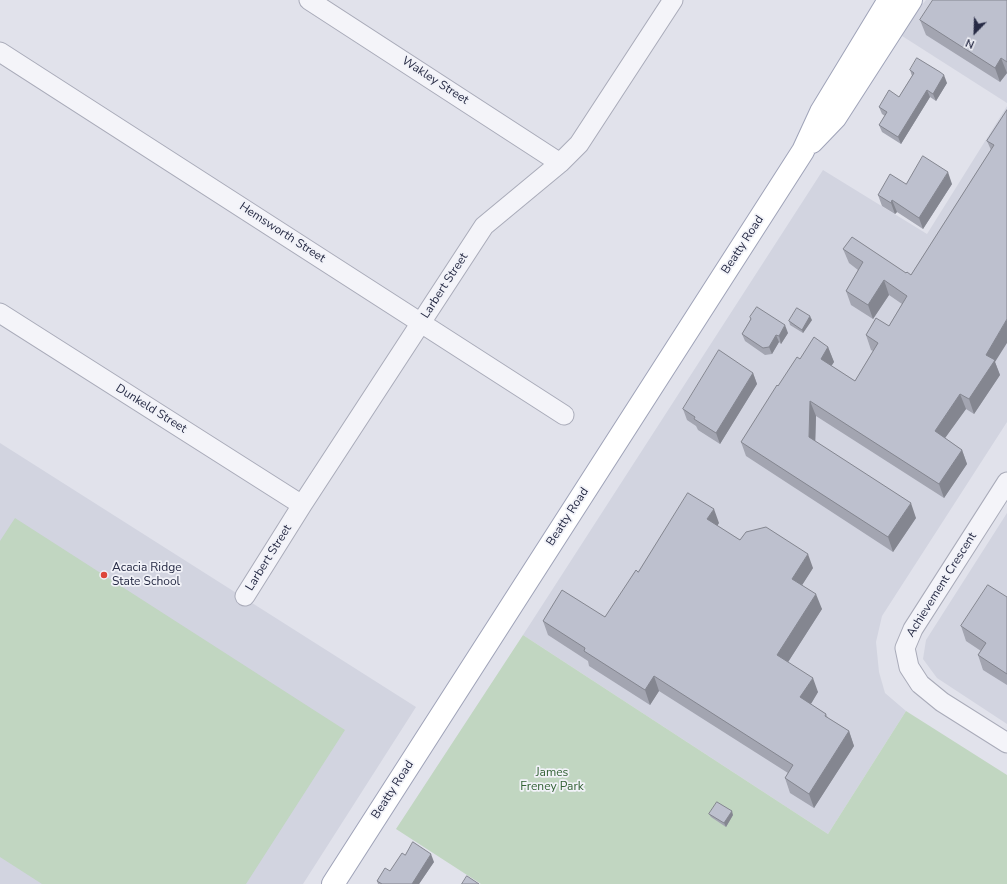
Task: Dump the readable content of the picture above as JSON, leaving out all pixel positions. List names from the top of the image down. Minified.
{"streets":{"main road":["Beatty Road"],"street":["Wakley Street","Hemsworth Street","Larbert Street","Dunkeld Street","Achievement Crescent"]},"crossings":[["Wakley Street","Larbert Street"],["Hemsworth Street","Larbert Street"],["Larbert Street","Dunkeld Street"]],"parks":["James Freney Park"],"places":["Acacia Ridge State School"],"north":"bottom left"}
